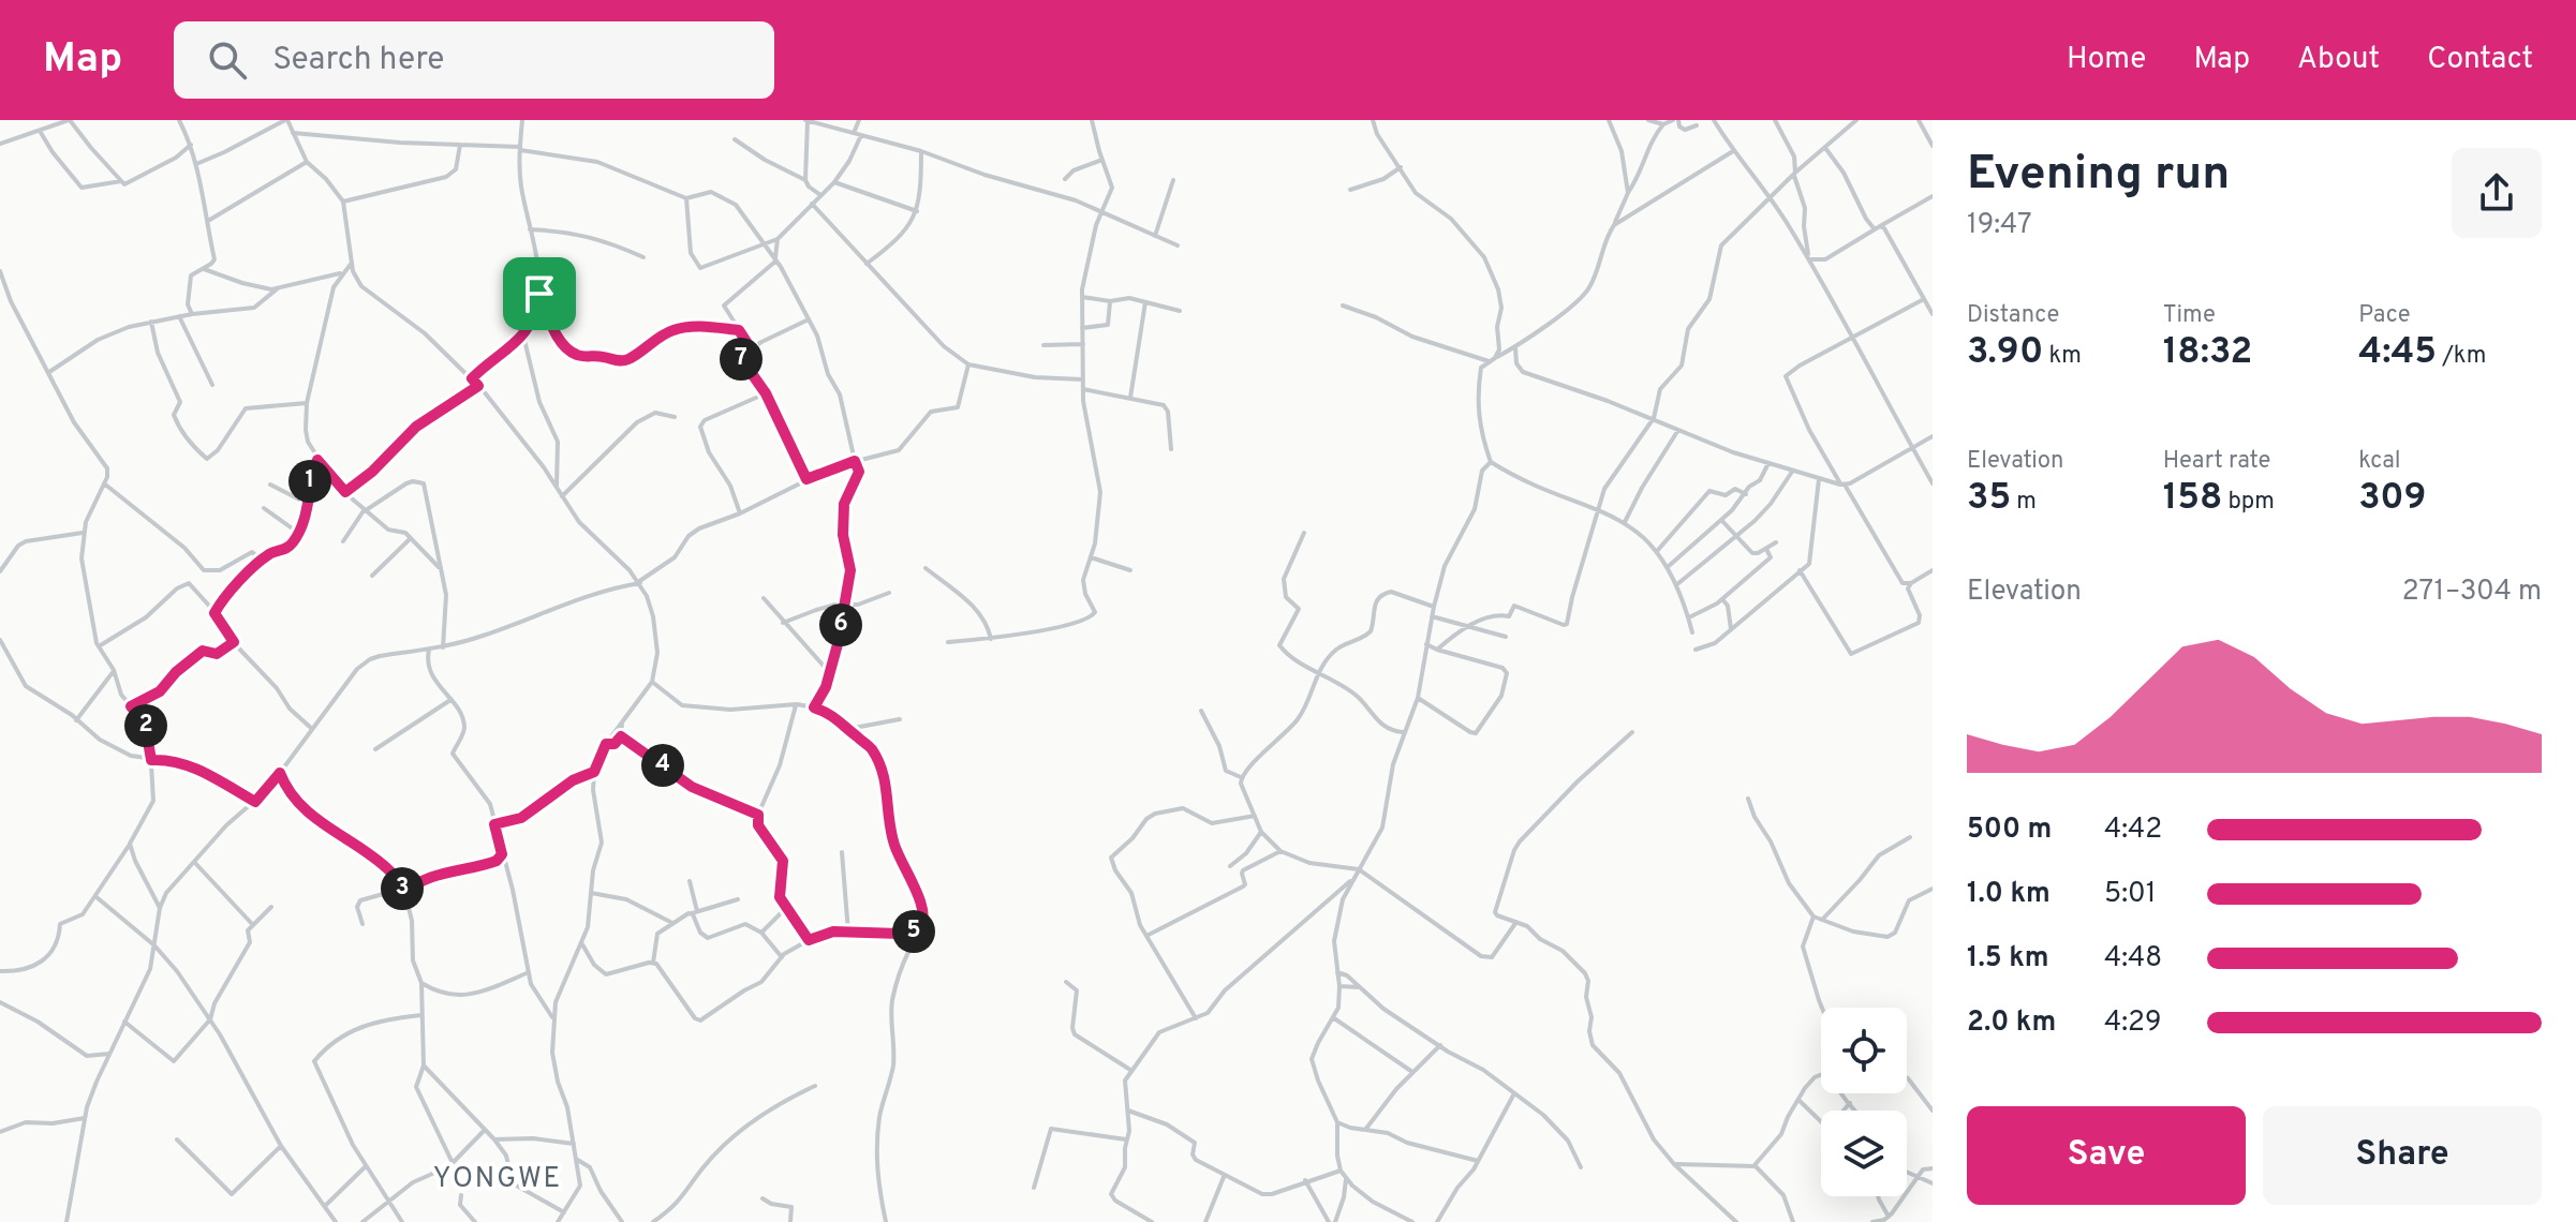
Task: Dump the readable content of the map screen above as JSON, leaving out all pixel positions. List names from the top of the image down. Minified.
{"districts":["YONGWE"],"page":{"header":"Map","search":"Search here","nav":["Home","Map","About","Contact"],"heading":["Evening run","19:47"],"stats":[["Distance","3.90 km"],["Time","18:32"],["Pace","4:45 /km"],["Elevation","35 m"],["Heart rate","158 bpm"],["kcal","309"]],"pins":["7","1","6","2","4","3","5"],"chart":["Elevation","271–304 m"],"list":[{"name":"500 m","note":"4:42"},{"name":"1.0 km","note":"5:01"},{"name":"1.5 km","note":"4:48"},{"name":"2.0 km","note":"4:29"}],"buttons":["Save","Share"]}}
